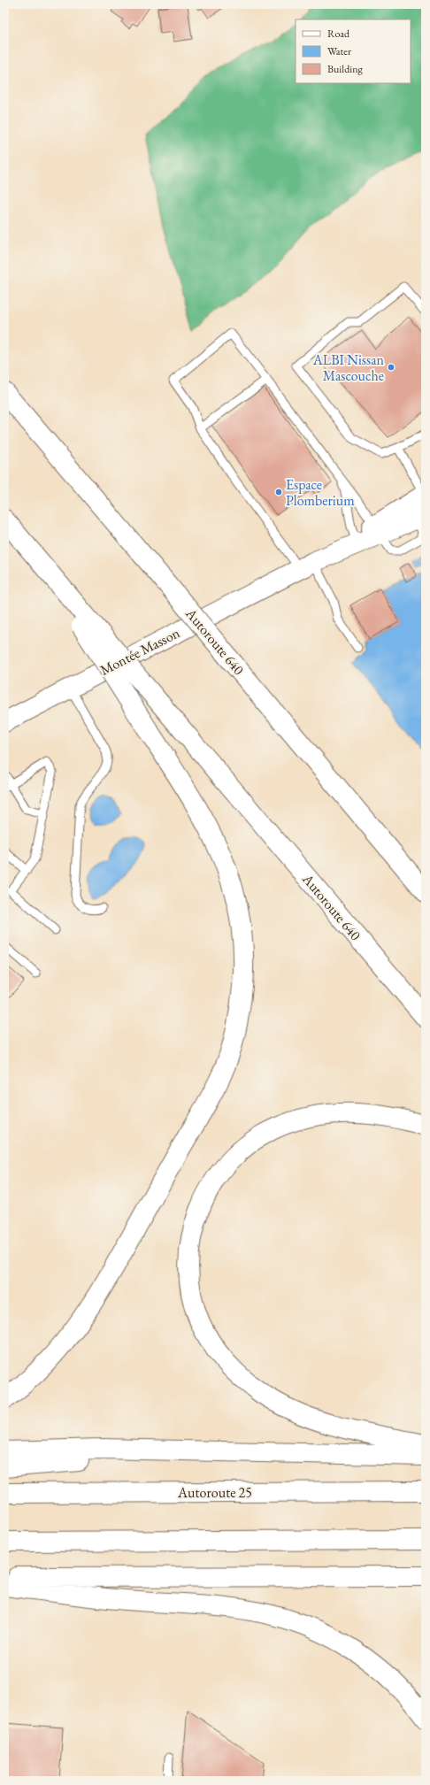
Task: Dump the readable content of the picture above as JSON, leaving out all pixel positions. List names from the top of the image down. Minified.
{"streets":{"main road":["Autoroute 640","Montée Masson","Autoroute 25"]},"places":["ALBI Nissan Mascouche","Espace Plomberium"],"legend":["Road","Water","Building"]}
